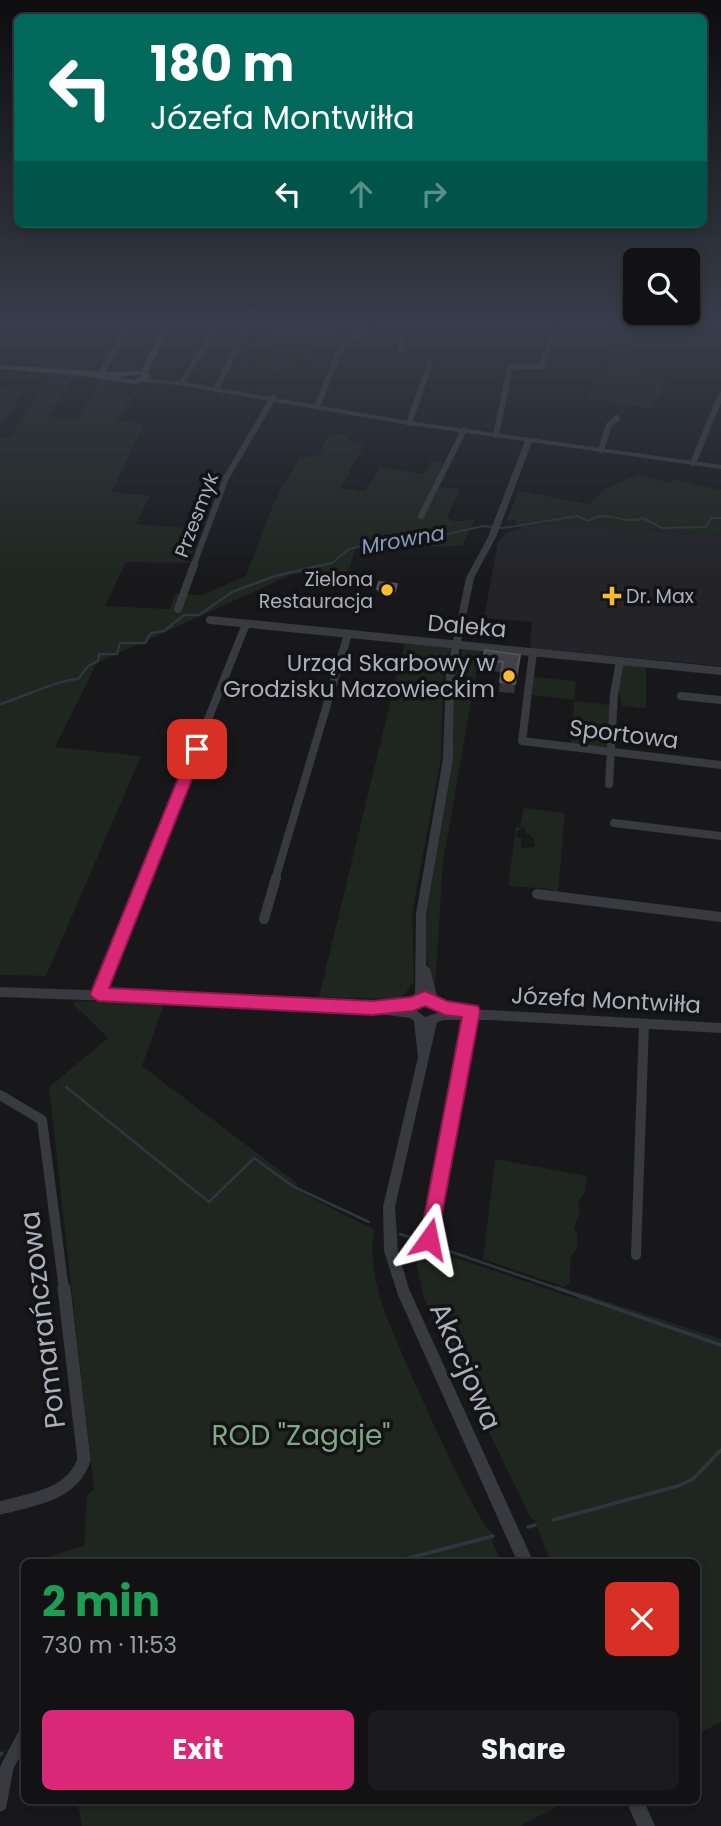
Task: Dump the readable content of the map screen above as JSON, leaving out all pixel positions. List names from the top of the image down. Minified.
{"streets":{"street":["Przesmyk","Daleka","Sportowa","Józefa Montwiłła","Pomarańczowa","Akacjowa"]},"crossings":[["Daleka","Sportowa"],["Józefa Montwiłła","Akacjowa"]],"water":["Mrowna"],"parks":["ROD \"Zagaje\""],"places":{"other":["Zielona Restauracja","Urząd Skarbowy w Grodzisku Mazowieckim"],"health":["Dr. Max"]},"page":{"turn":["180 m","Józefa Montwiłła"],"heading":["2 min","730 m · 11:53"],"buttons":["Exit","Share"]}}
